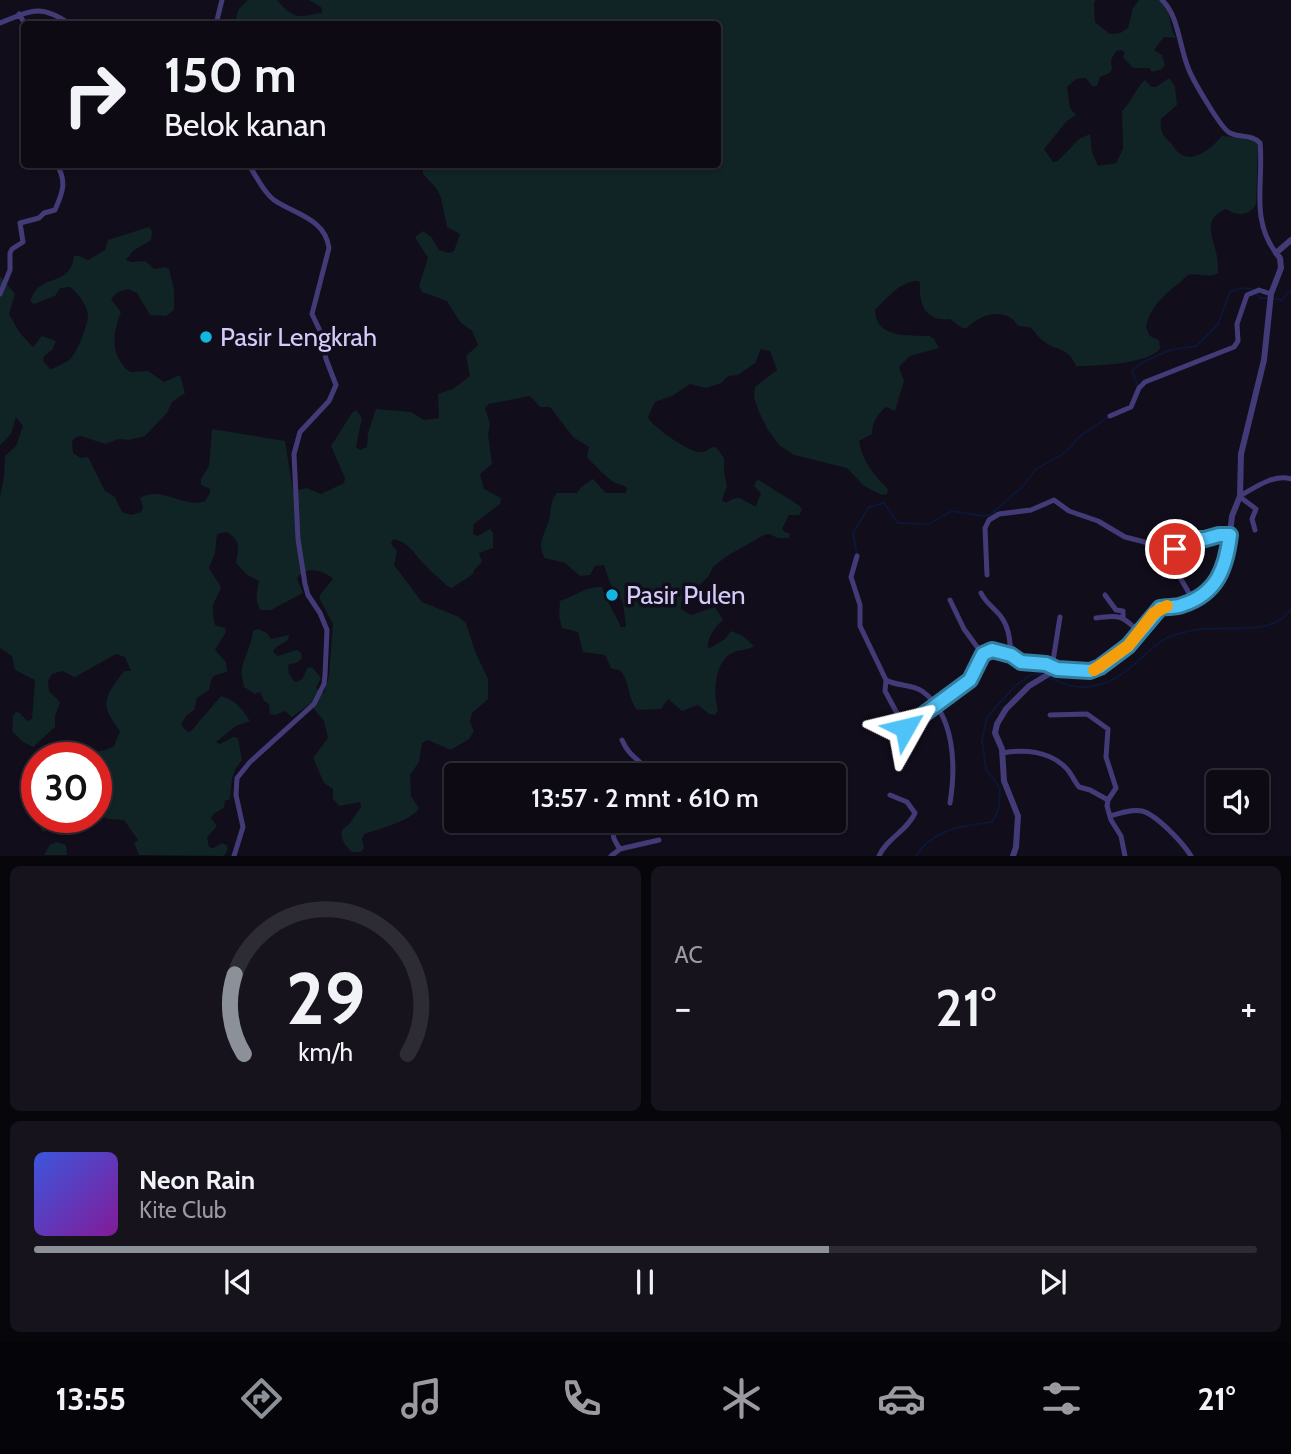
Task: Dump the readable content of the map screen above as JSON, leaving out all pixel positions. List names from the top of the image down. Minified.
{"places":["Pasir Lengkrah","Pasir Pulen"],"page":{"turn":["150 m","Belok kanan"],"limit":"30","trip":"13:57 · 2 mnt · 610 m","tile":"AC","heat":["−","21°","+"],"song":["Neon Rain","Kite Club"],"tabs":["13:55","21°"],"gauge":["29","km/h"]}}
